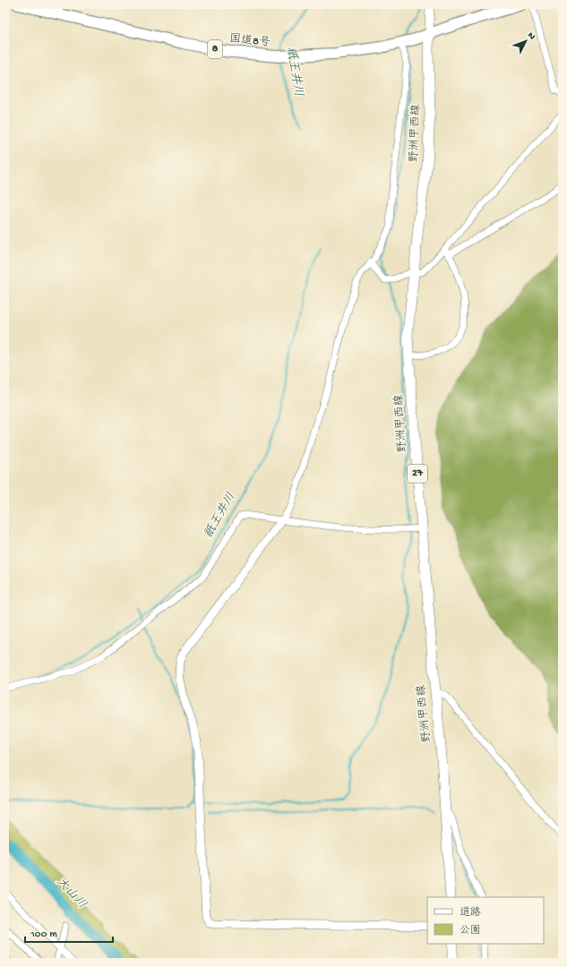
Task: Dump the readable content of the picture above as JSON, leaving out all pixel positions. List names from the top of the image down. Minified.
{"streets":{"highway":["国道8号","8"],"main road":["野洲甲西線","27"]},"crossings":[["国道8号","野洲甲西線"]],"water":["祇王井川","大山川"],"legend":["道路","公園"],"scale_bar":"100 m","north":"top right"}
